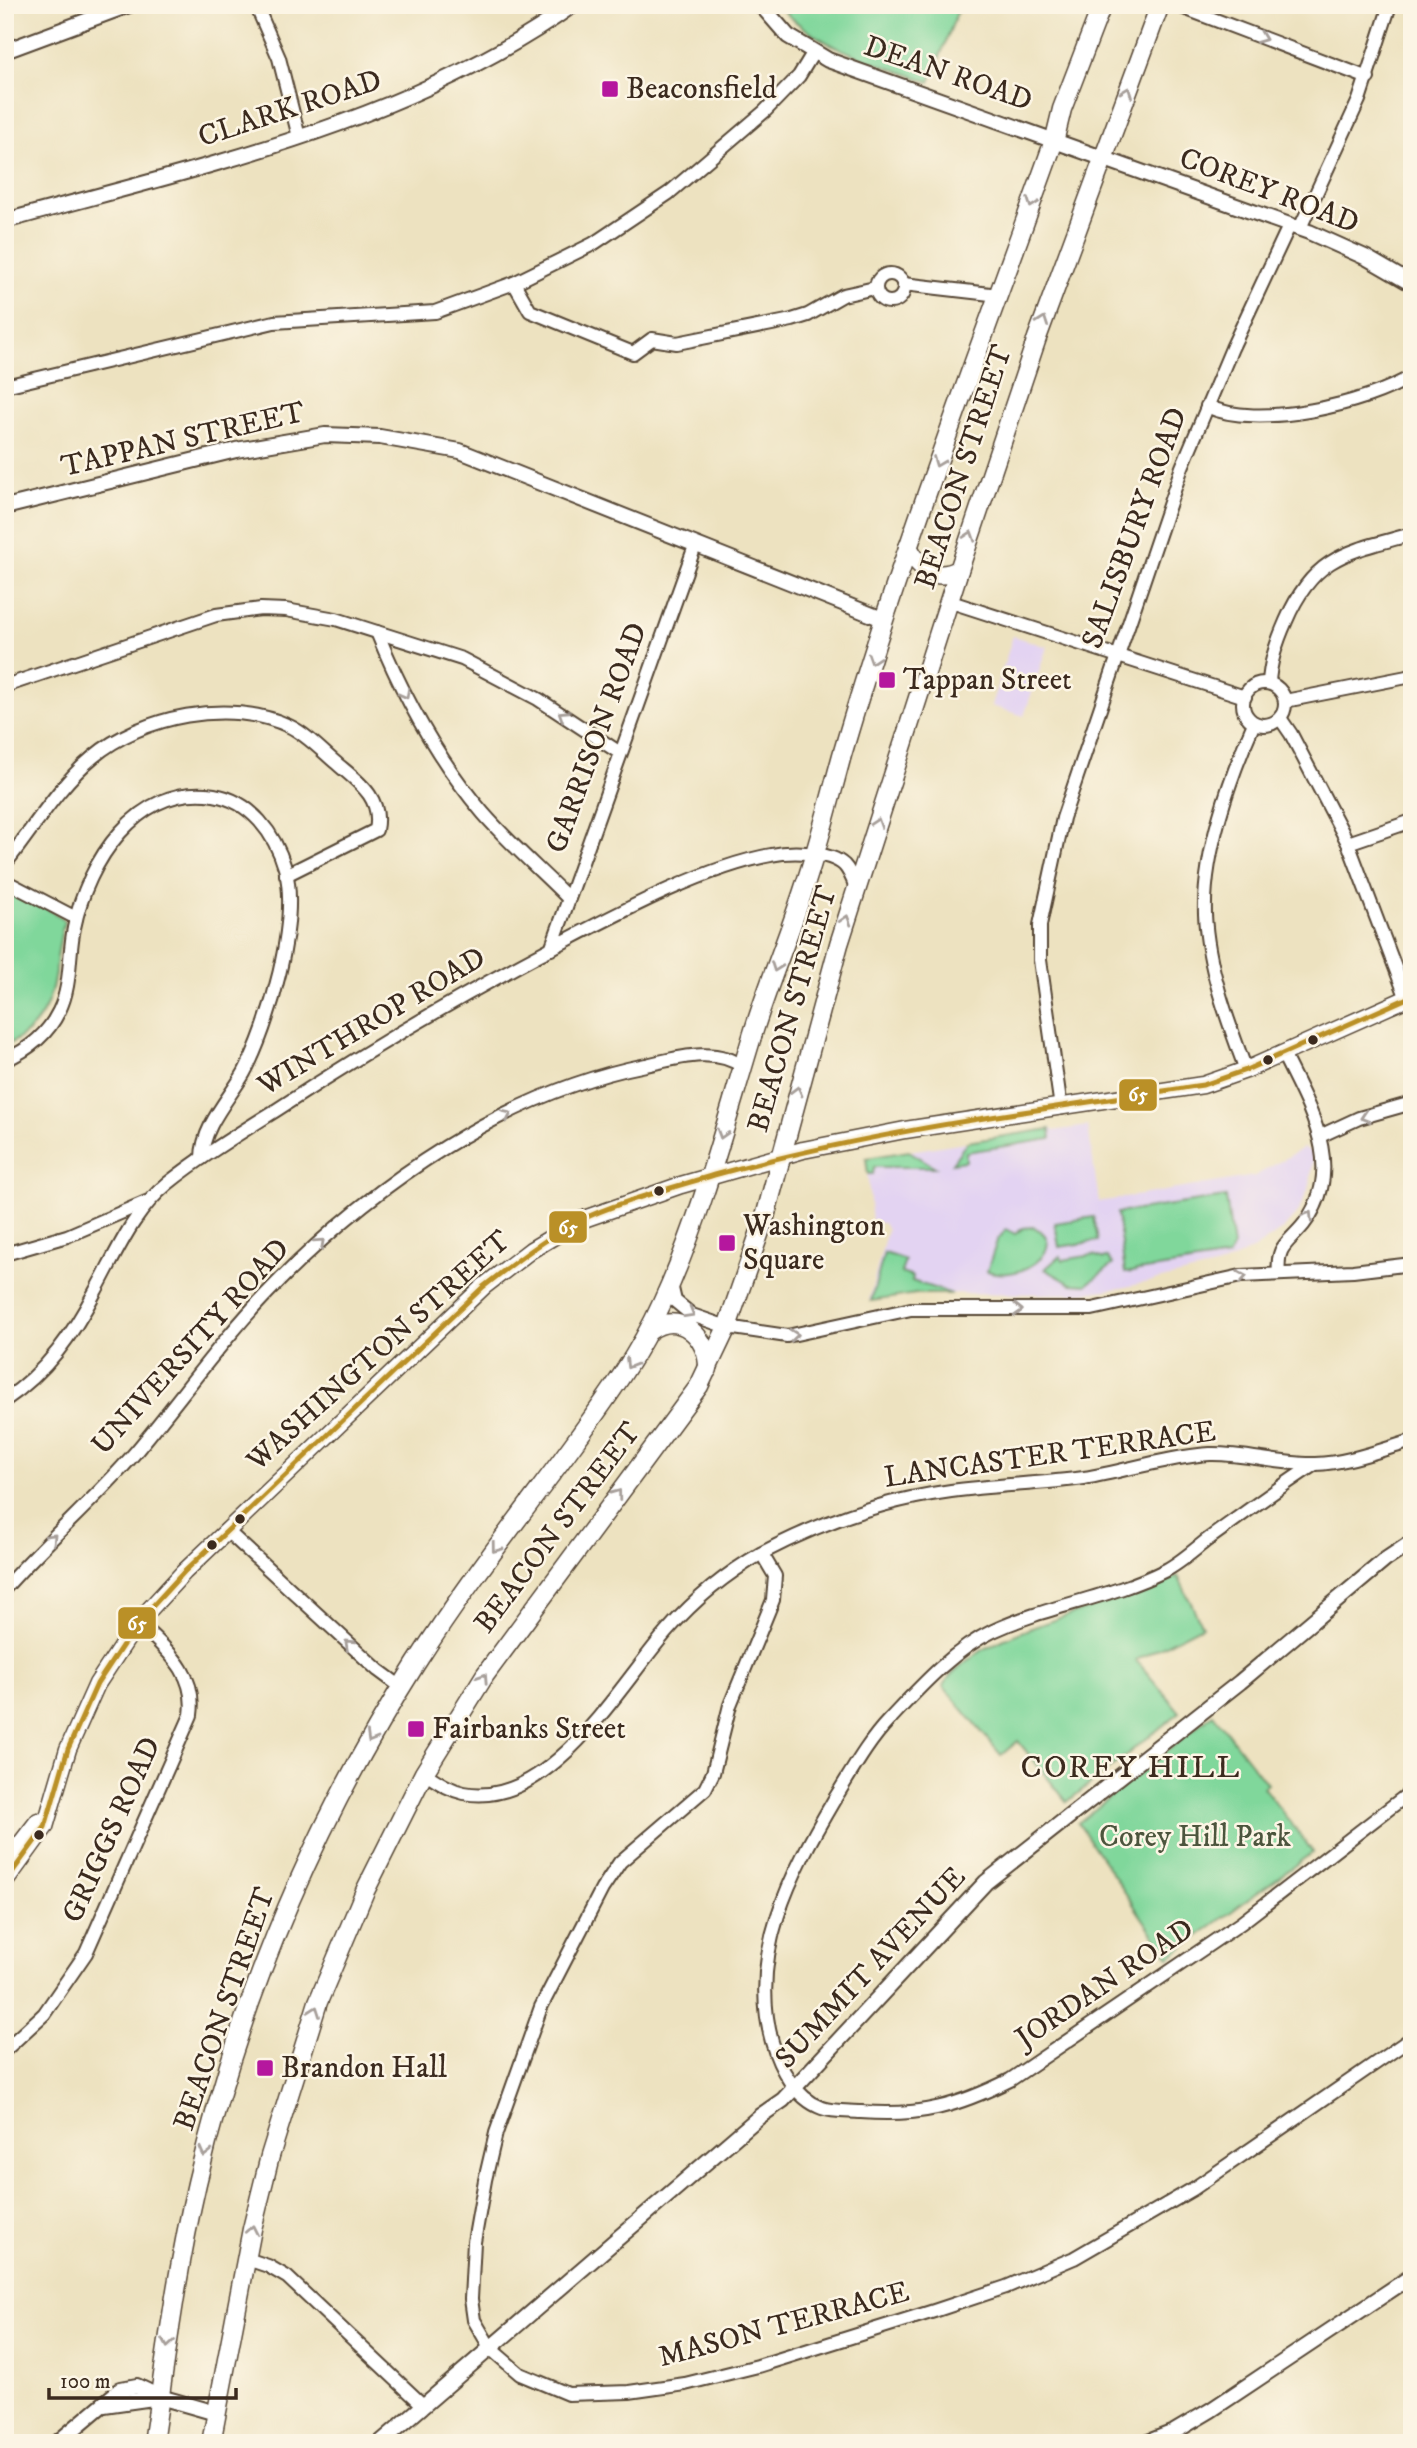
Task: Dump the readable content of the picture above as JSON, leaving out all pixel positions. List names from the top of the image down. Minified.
{"streets":{"main road":["BEACON STREET","WASHINGTON STREET"],"street":["DEAN ROAD","CLARK ROAD","COREY ROAD","TAPPAN STREET","SALISBURY ROAD","GARRISON ROAD","WINTHROP ROAD","UNIVERSITY ROAD","LANCASTER TERRACE","GRIGGS ROAD","SUMMIT AVENUE","JORDAN ROAD","MASON TERRACE"]},"crossings":[["DEAN ROAD","COREY ROAD"],["DEAN ROAD","BEACON STREET"],["COREY ROAD","BEACON STREET"],["COREY ROAD","SALISBURY ROAD"],["TAPPAN STREET","BEACON STREET"],["TAPPAN STREET","GARRISON ROAD"],["BEACON STREET","WINTHROP ROAD"],["BEACON STREET","UNIVERSITY ROAD"],["BEACON STREET","WASHINGTON STREET"],["BEACON STREET","LANCASTER TERRACE"],["SALISBURY ROAD","WASHINGTON STREET"],["GARRISON ROAD","WINTHROP ROAD"],["WASHINGTON STREET","GRIGGS ROAD"],["LANCASTER TERRACE","MASON TERRACE"],["SUMMIT AVENUE","JORDAN ROAD"],["SUMMIT AVENUE","MASON TERRACE"]],"one_way":["UNIVERSITY ROAD"],"districts":["COREY HILL"],"parks":["Corey Hill Park"],"places":{"transit":["Beaconsfield","Tappan Street","Washington Square","Fairbanks Street","Brandon Hall"]},"lines":["transit line 65"],"scale_bar":"100 m"}
